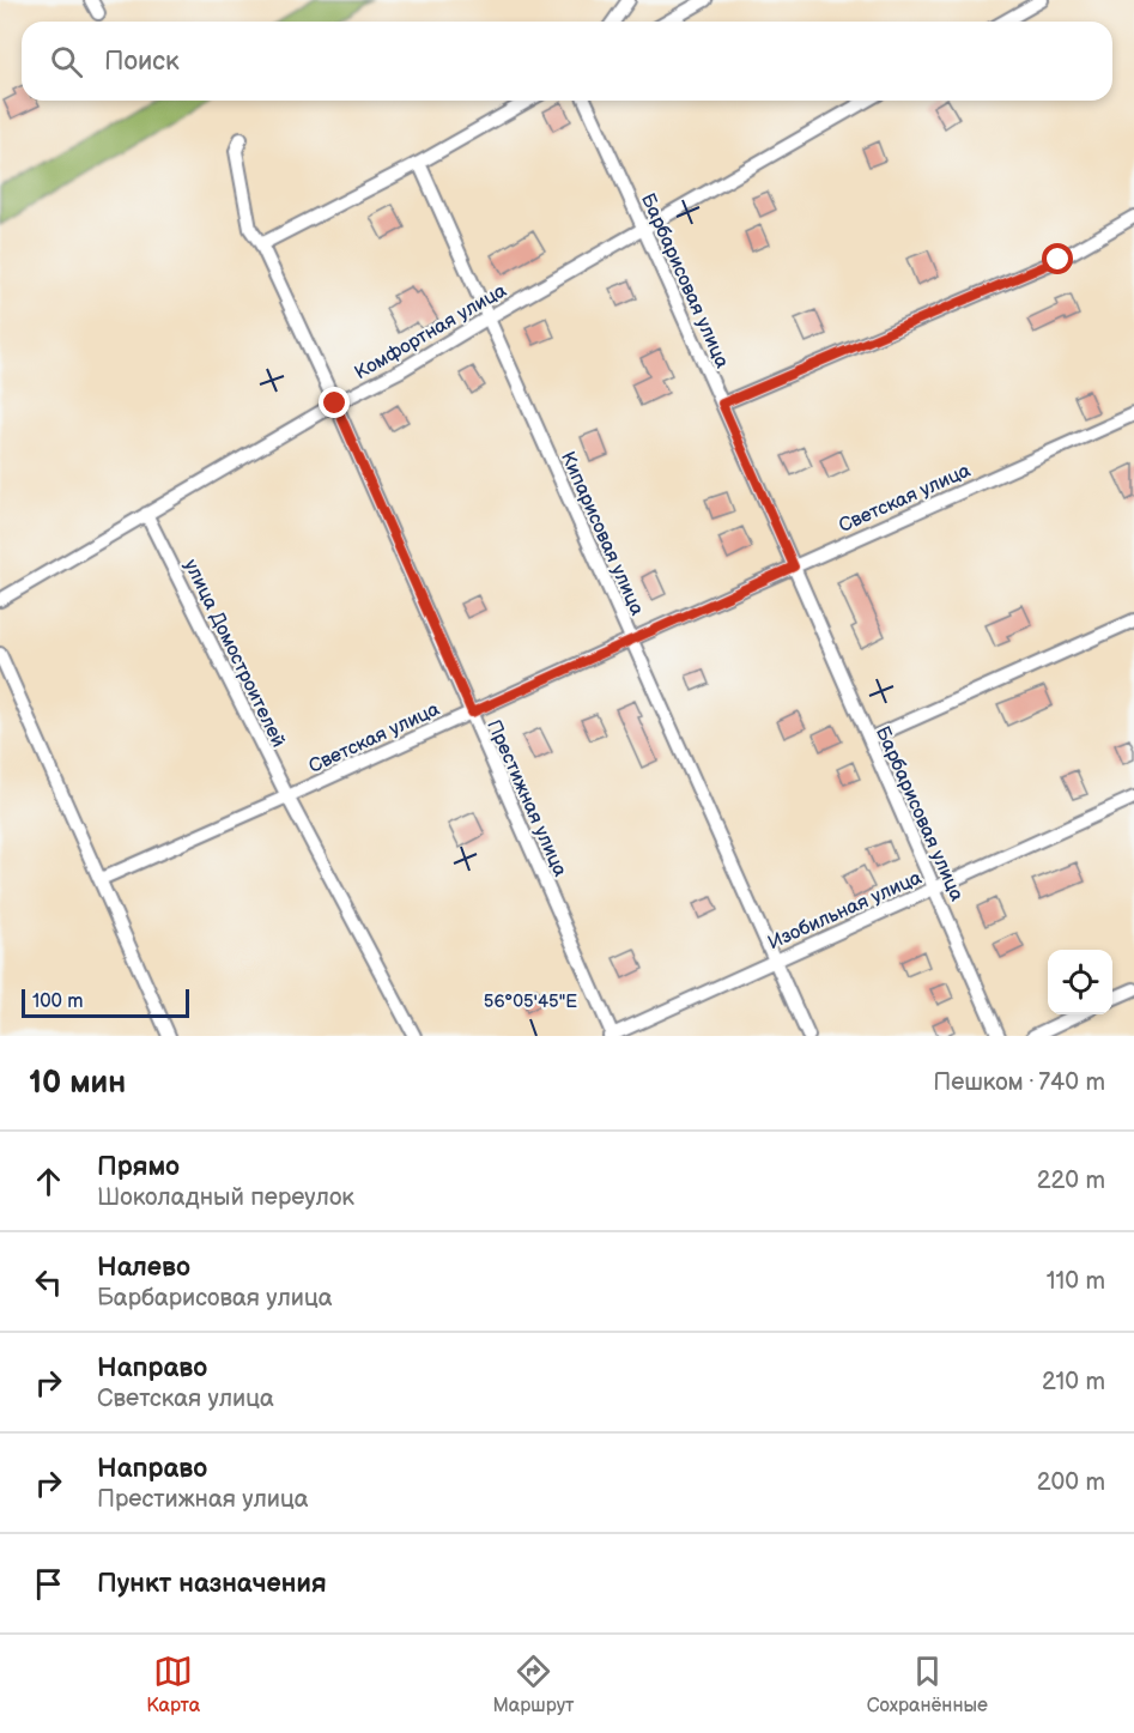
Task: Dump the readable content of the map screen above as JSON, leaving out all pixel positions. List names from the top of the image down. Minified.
{"streets":{"street":["Барбарисовая улица","Комфортная улица","Светская улица","Кипарисовая улица","улица Домостроителей","Престижная улица","Изобильная улица"]},"crossings":[["Барбарисовая улица","Комфортная улица"],["Барбарисовая улица","Светская улица"],["Барбарисовая улица","Изобильная улица"],["Комфортная улица","Кипарисовая улица"],["Комфортная улица","улица Домостроителей"],["Комфортная улица","Престижная улица"],["Светская улица","Кипарисовая улица"],["Светская улица","улица Домостроителей"],["Светская улица","Престижная улица"],["Кипарисовая улица","Изобильная улица"],["Престижная улица","Изобильная улица"]],"scale_bar":"100 m","page":{"search":"Поиск","scale":"100 m","heading":["10 мин","Пешком · 740 m"],"list":[["Прямо","Шоколадный переулок","220 m"],["Налево","Барбарисовая улица","110 m"],["Направо","Светская улица","210 m"],["Направо","Престижная улица","200 m"],"Пункт назначения"],"nav":["Карта","Маршрут","Сохранённые"]},"coordinates":["56°05'45\"E"]}
